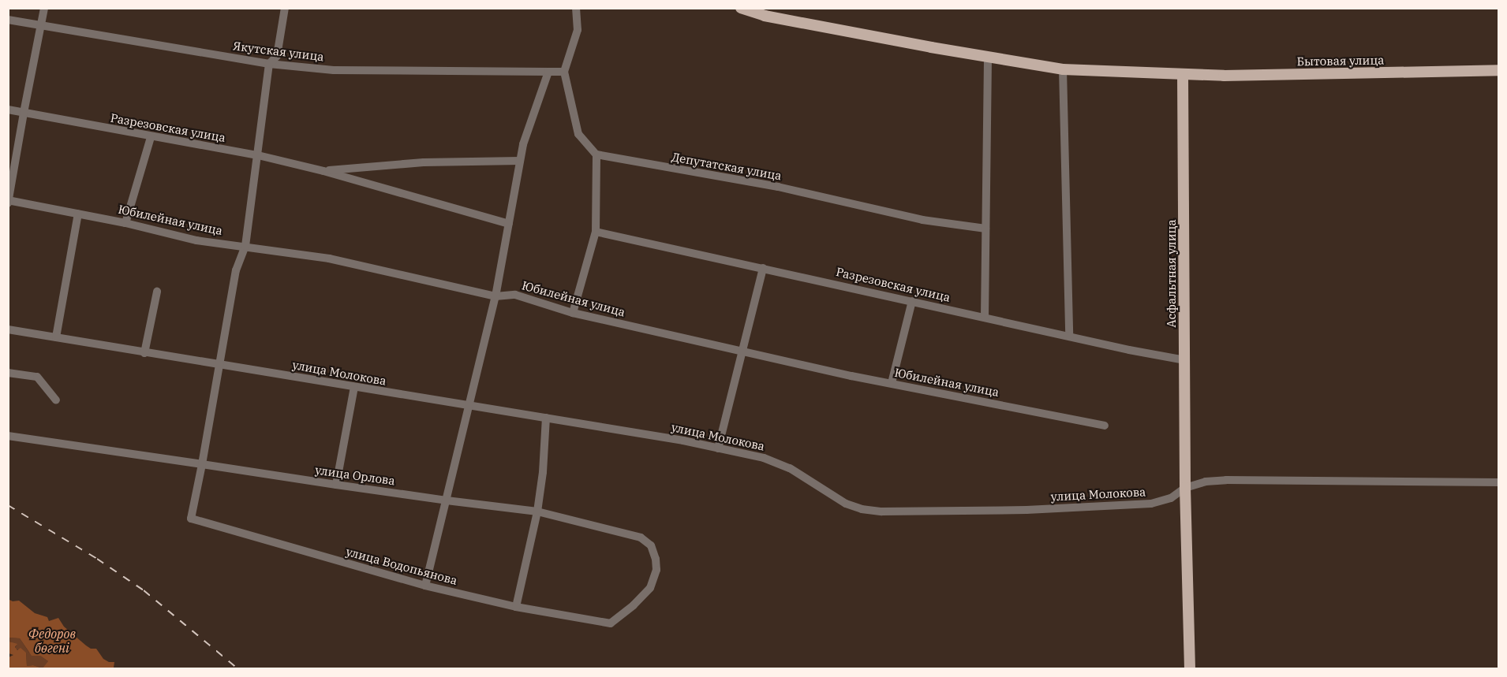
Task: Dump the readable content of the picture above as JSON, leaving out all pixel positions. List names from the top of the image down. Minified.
{"streets":{"main road":["Бытовая улица","Асфальтная улица"],"street":["Якутская улица","Разрезовская улица","Депутатская улица","Юбилейная улица","улица Молокова","улица Орлова","улица Водопьянова"]},"crossings":[["Бытовая улица","Асфальтная улица"],["Разрезовская улица","Асфальтная улица"],["Асфальтная улица","улица Молокова"],["улица Орлова","улица Водопьянова"]],"water":["Федоров бөгені"]}
